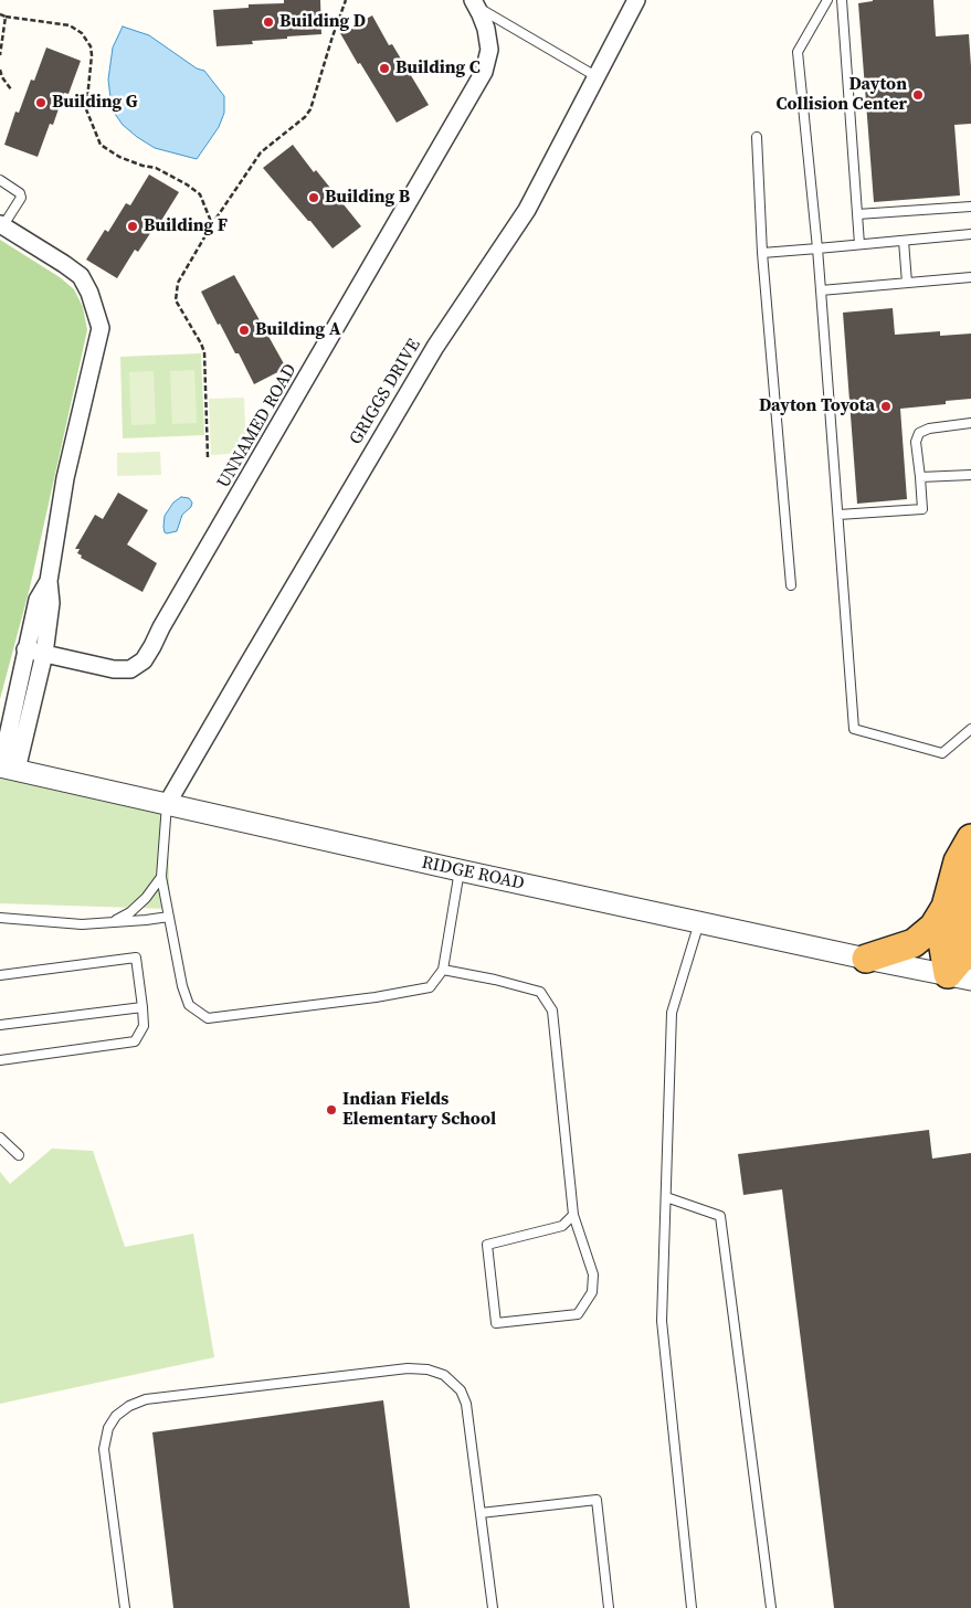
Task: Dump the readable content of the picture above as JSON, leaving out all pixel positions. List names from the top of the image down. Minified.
{"streets":{"street":["GRIGGS DRIVE","UNNAMED ROAD","RIDGE ROAD"]},"crossings":[["GRIGGS DRIVE","RIDGE ROAD"]],"places":["Building D","Building C","Dayton Collision Center","Building G","Building B","Building F","Building A","Dayton Toyota","Indian Fields Elementary School"]}
